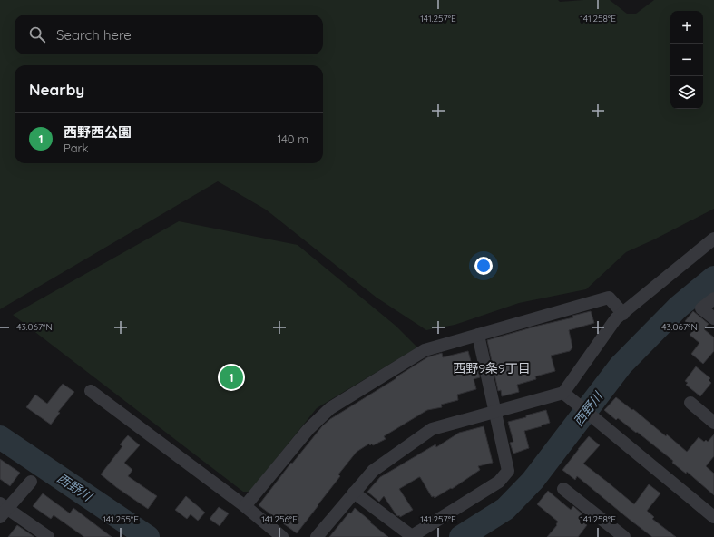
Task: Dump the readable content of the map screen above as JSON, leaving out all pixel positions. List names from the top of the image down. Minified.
{"districts":["西野9条9丁目"],"water":["西野川"],"page":{"map_buttons":["+","−"],"search":"Search here","heading":"Nearby","list":[{"mark":"1","name":"西野西公園","note":"Park","value":"140 m"}],"pins":"1"},"coordinates":["141.257°E","141.258°E","43.067°N","141.255°E","141.256°E"]}
